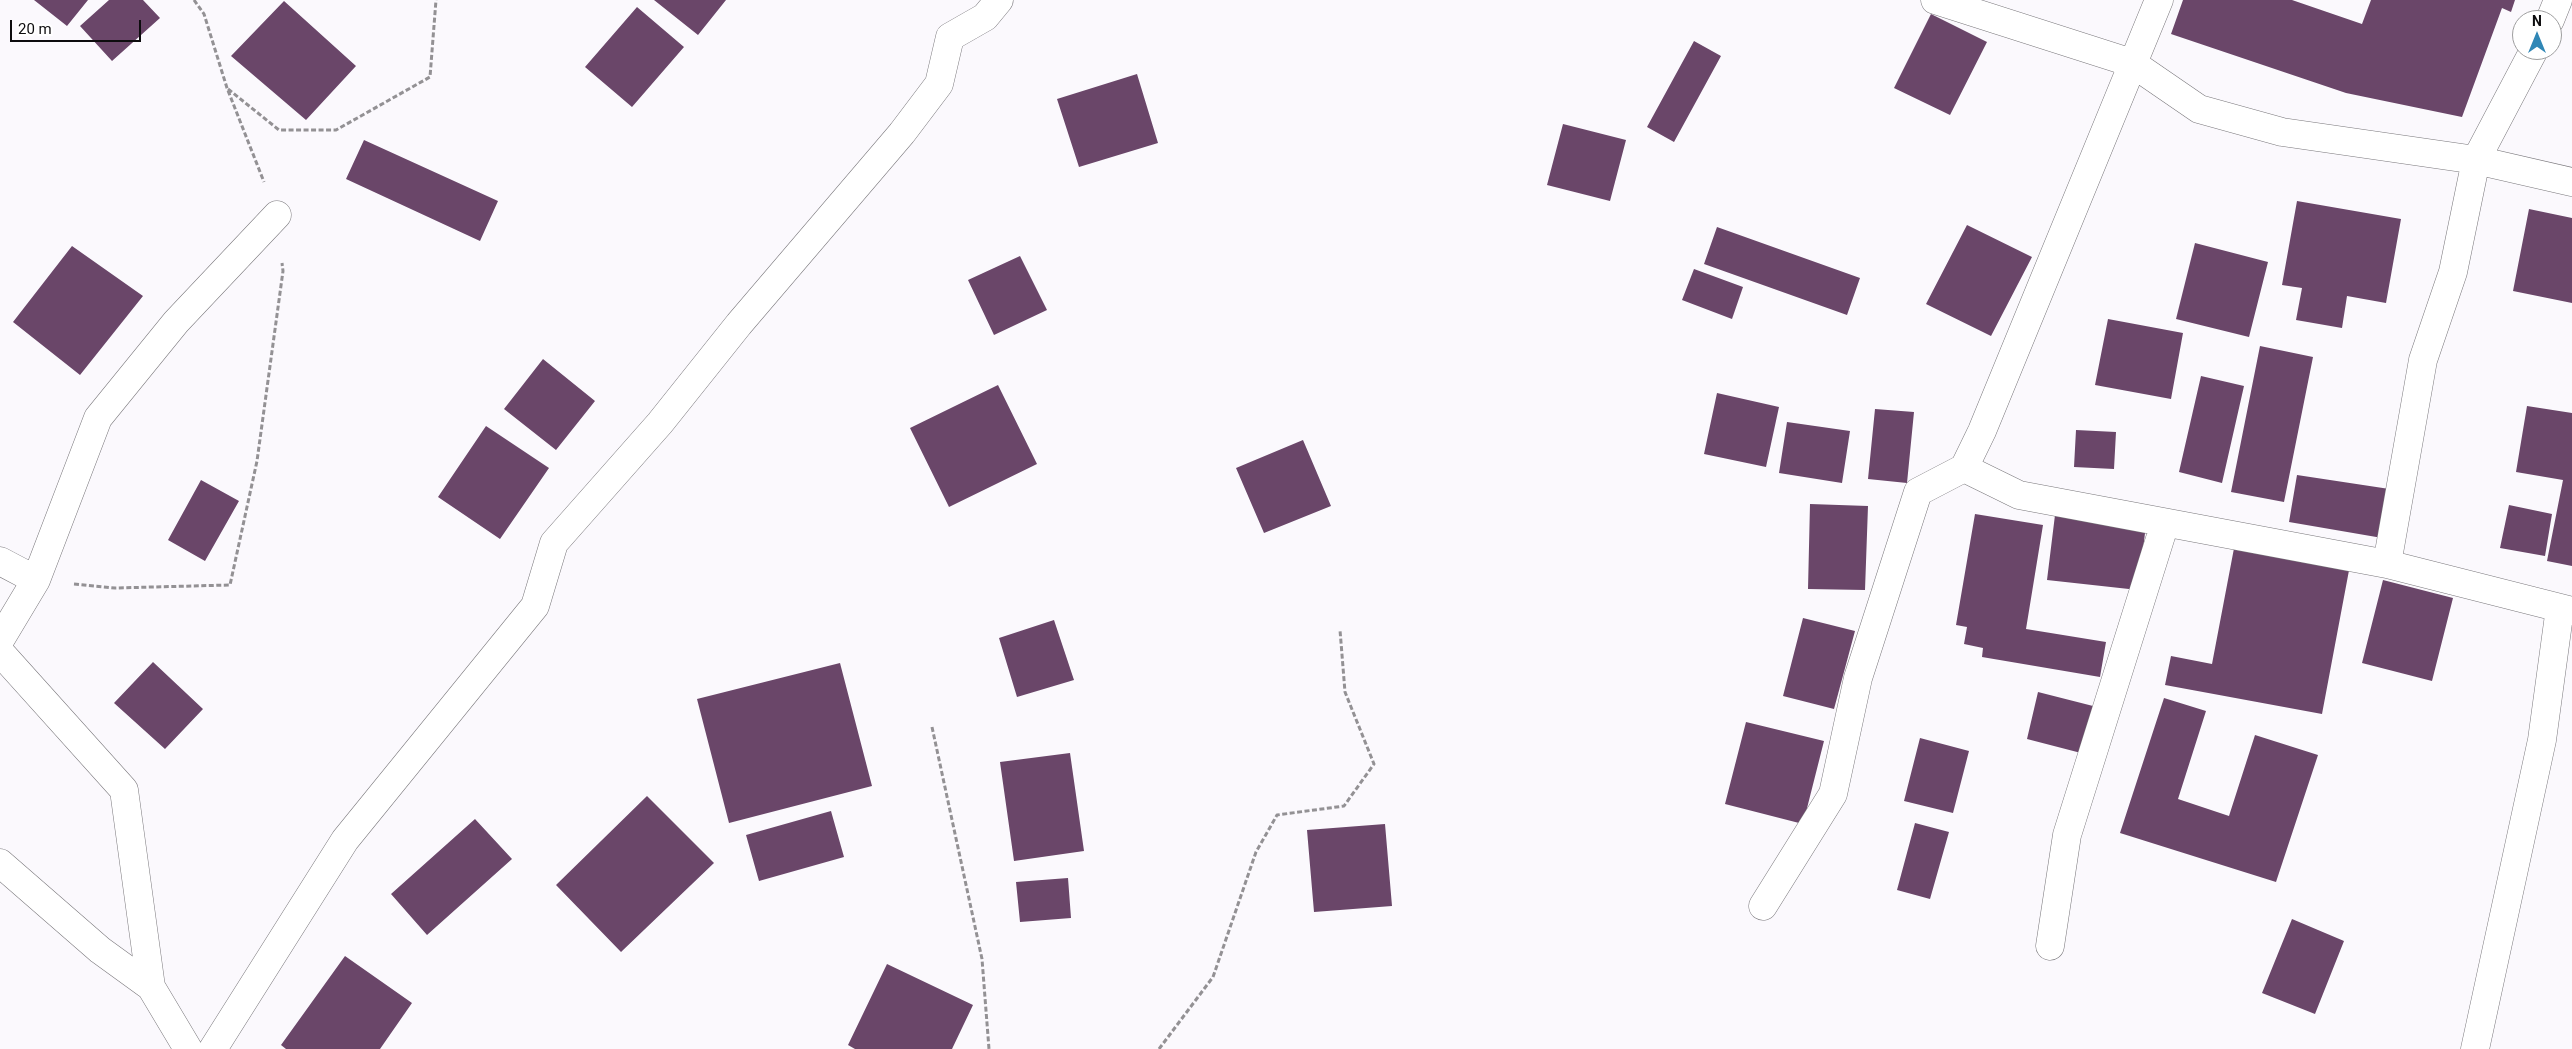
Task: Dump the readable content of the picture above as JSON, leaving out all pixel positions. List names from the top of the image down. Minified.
{"scale_bar":"20 m","north":"top"}
